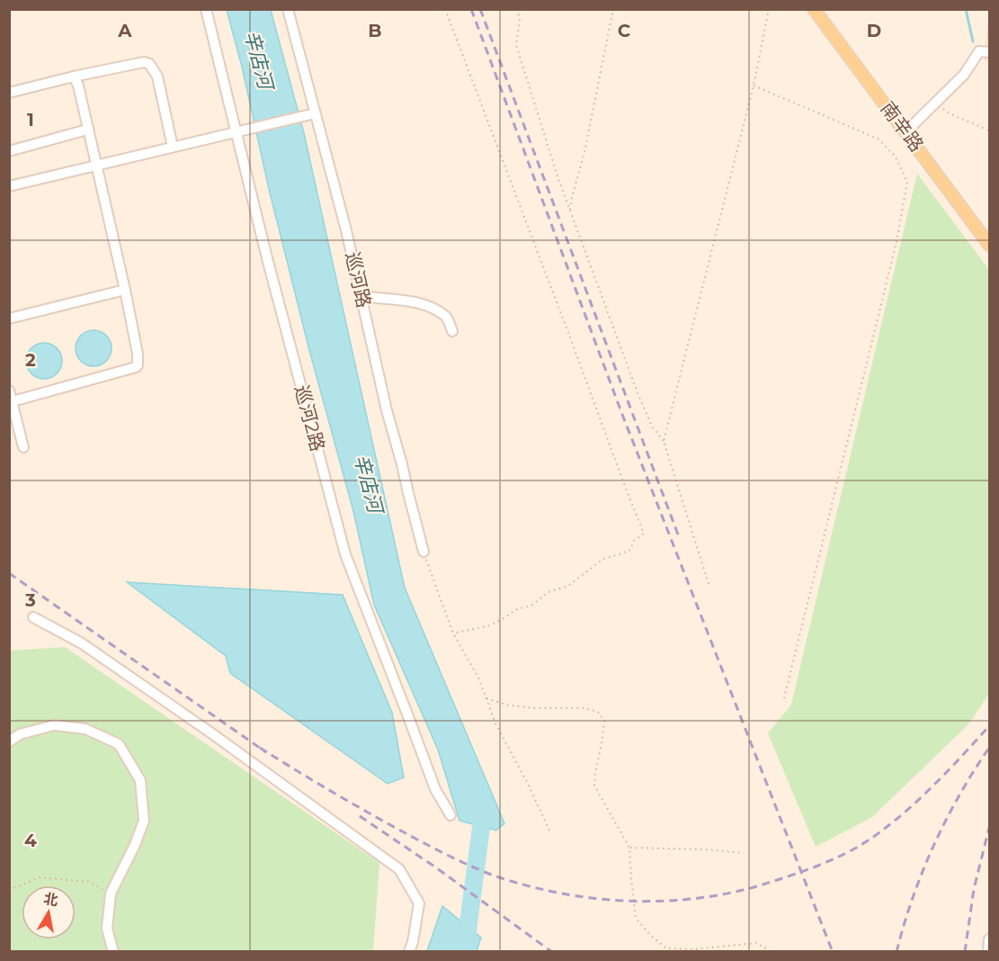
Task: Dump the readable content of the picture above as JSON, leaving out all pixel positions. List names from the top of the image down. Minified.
{"streets":{"main road":["南辛路"],"street":["巡河路","巡河2路"]},"water":["辛店河"],"north":"top","grid":{"columns":["A","B","C","D"],"rows":["1","2","3","4"]}}
